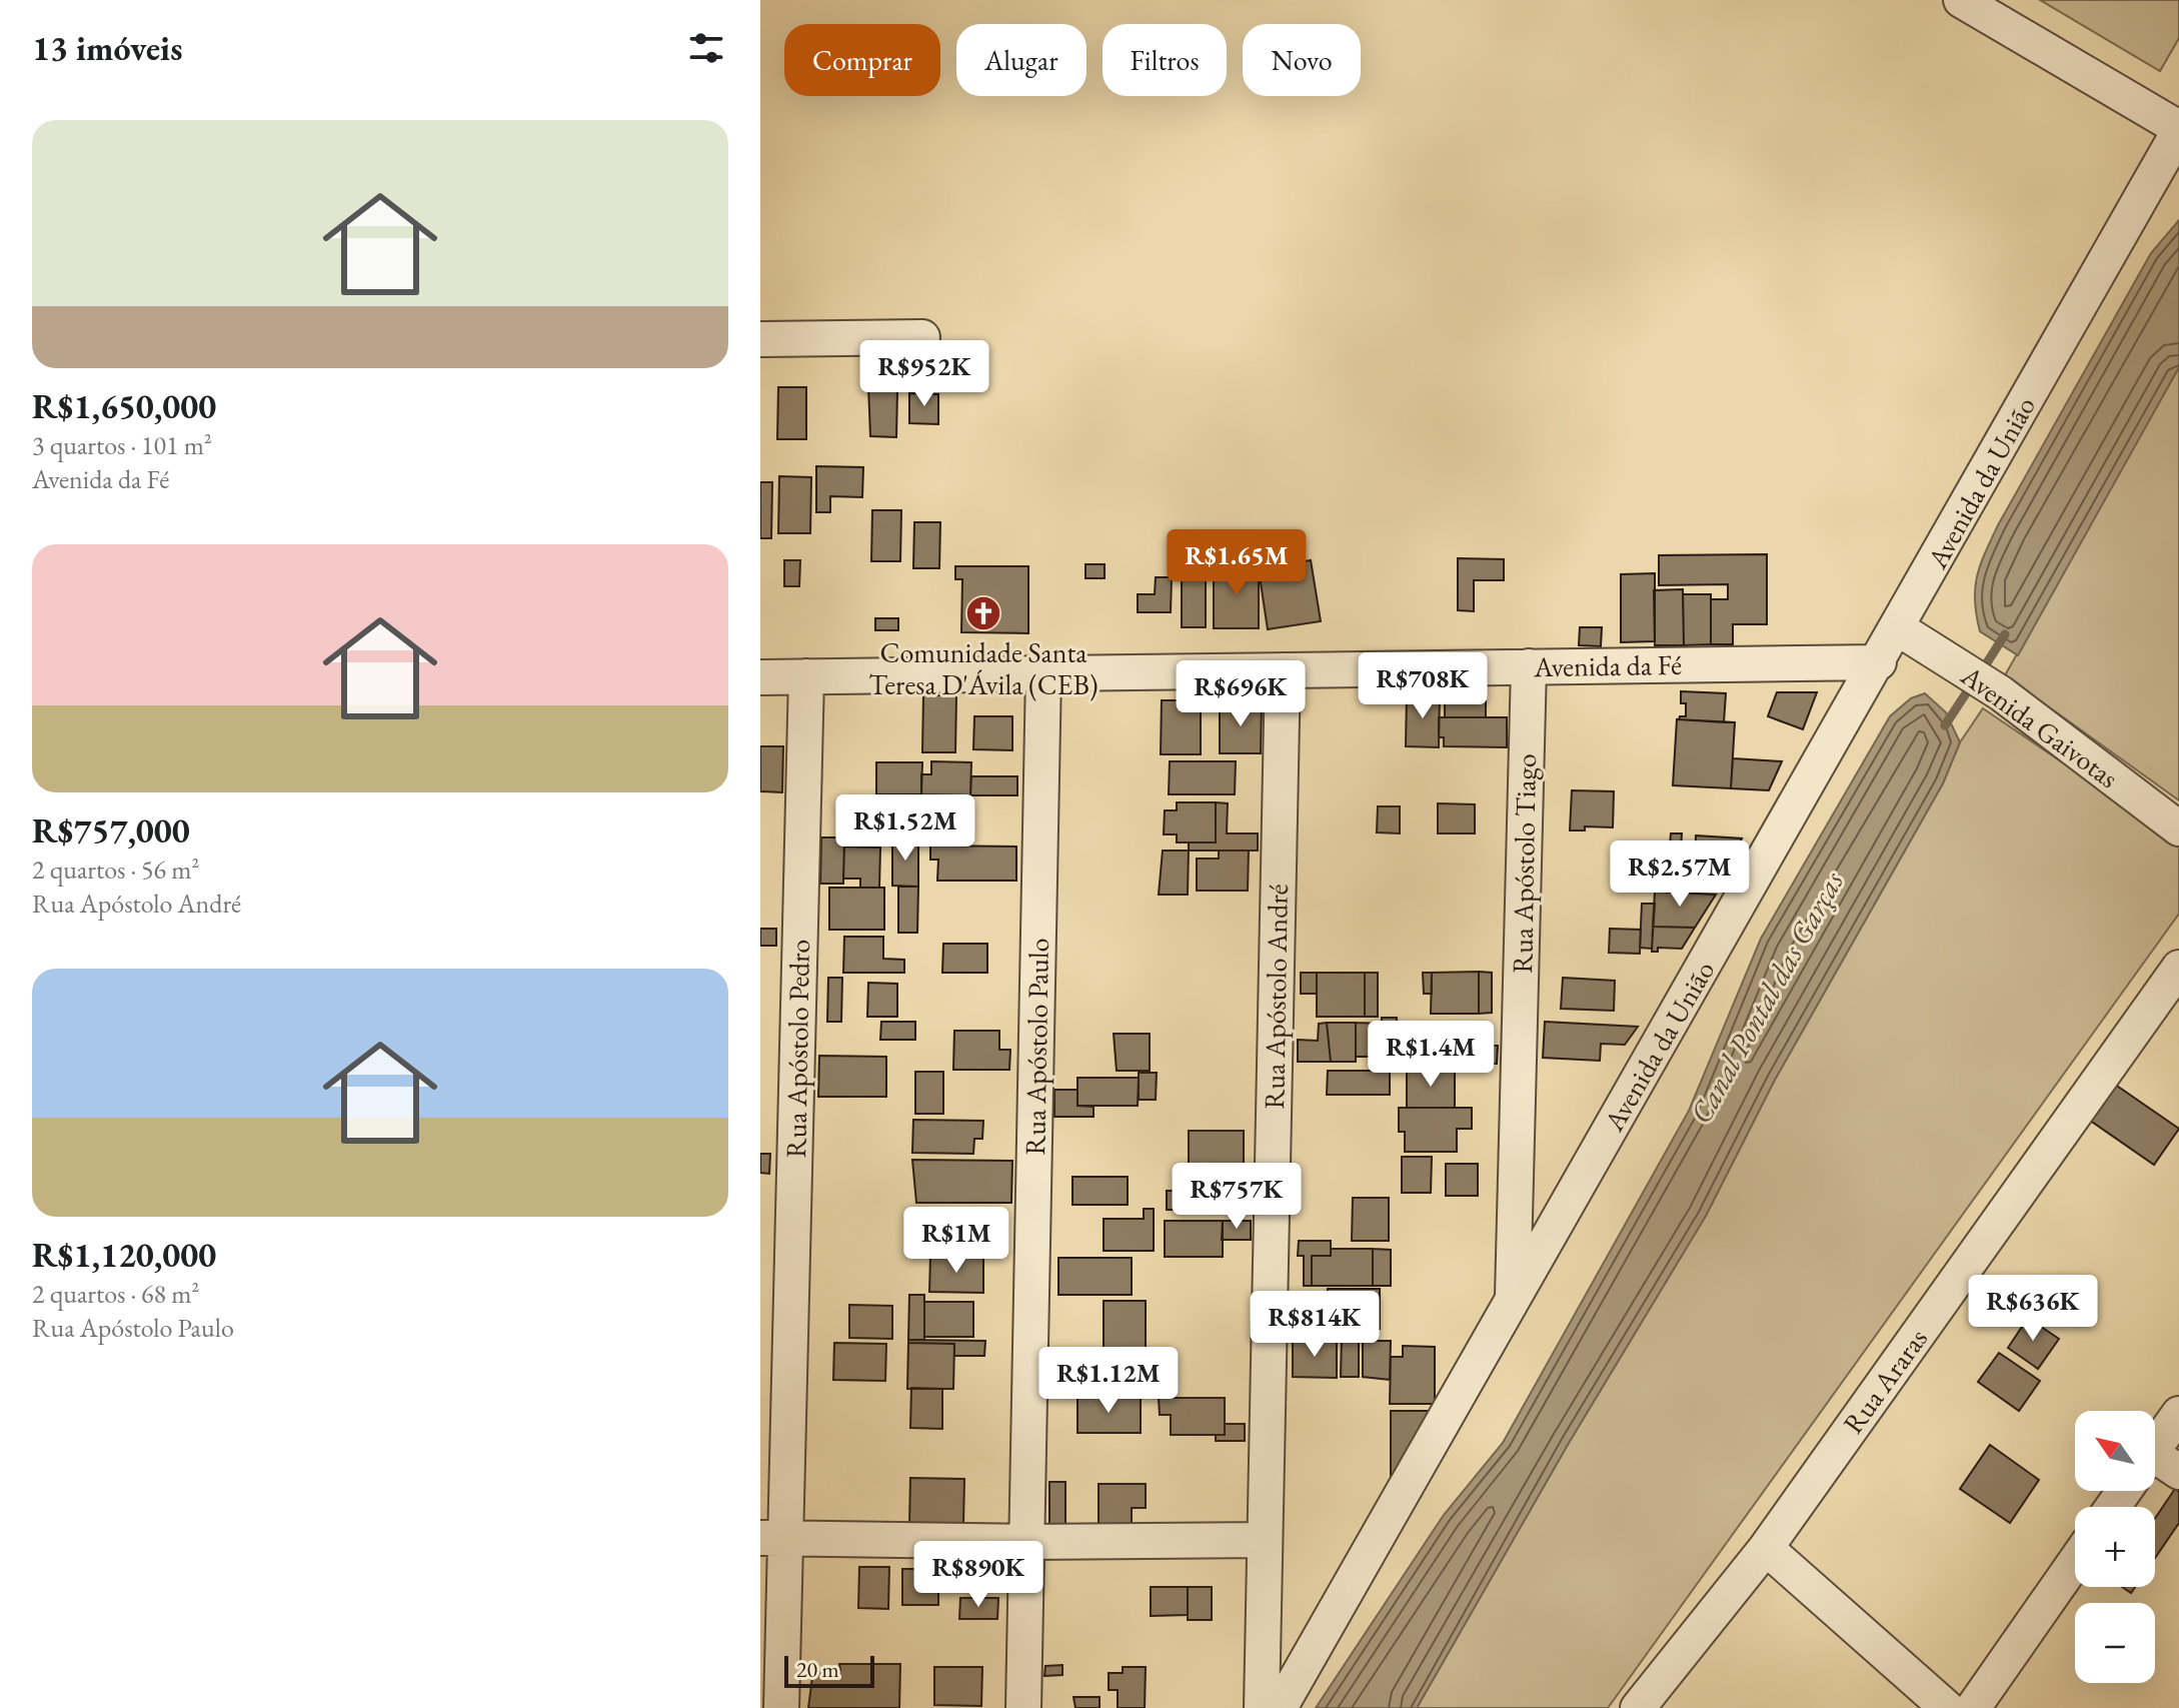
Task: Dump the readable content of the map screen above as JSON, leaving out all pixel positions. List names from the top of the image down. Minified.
{"streets":{"street":["Avenida da União","Avenida da Fé","Avenida Gaivotas","Rua Apóstolo Tiago","Rua Apóstolo André","Rua Apóstolo Paulo","Rua Apóstolo Pedro","Rua Araras"]},"crossings":[["Avenida da União","Avenida da Fé"],["Avenida da União","Avenida Gaivotas"],["Avenida da União","Rua Apóstolo Tiago"],["Avenida da Fé","Rua Apóstolo Tiago"],["Avenida da Fé","Rua Apóstolo André"],["Avenida da Fé","Rua Apóstolo Paulo"],["Avenida da Fé","Rua Apóstolo Pedro"]],"water":["Canal Pontal das Garças"],"places":{"church":["Comunidade Santa Teresa D'Ávila (CEB)"]},"scale_bar":"20 m","north":"top left","page":{"heading":"13 imóveis","chip":["Comprar","Alugar","Filtros","Novo"],"list":[{"name":"R$1,650,000","note":"3 quartos · 101 m² · Avenida da Fé"},{"name":"R$757,000","note":"2 quartos · 56 m² · Rua Apóstolo André"},{"name":"R$1,120,000","note":"2 quartos · 68 m² · Rua Apóstolo Paulo"}],"price":["R$952K","R$1.65M","R$708K","R$696K","R$1.52M","R$2.57M","R$1.4M","R$757K","R$1M","R$636K","R$814K","R$1.12M","R$890K"],"map_buttons":["+","−"],"scale":"20 m"}}
